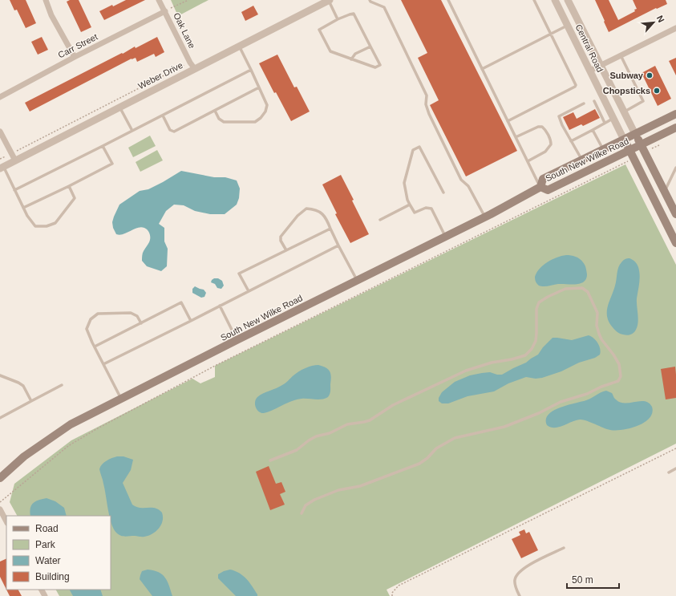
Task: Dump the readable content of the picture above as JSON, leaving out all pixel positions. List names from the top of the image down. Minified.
{"streets":{"main road":["South New Wilke Road"],"street":["Oak Lane","Carr Street","Central Road","Weber Drive"]},"crossings":[["Oak Lane","Carr Street"],["Oak Lane","Weber Drive"],["Central Road","South New Wilke Road"]],"places":["Subway","Chopsticks"],"legend":["Road","Park","Water","Building"],"scale_bar":"50 m","north":"top right"}
